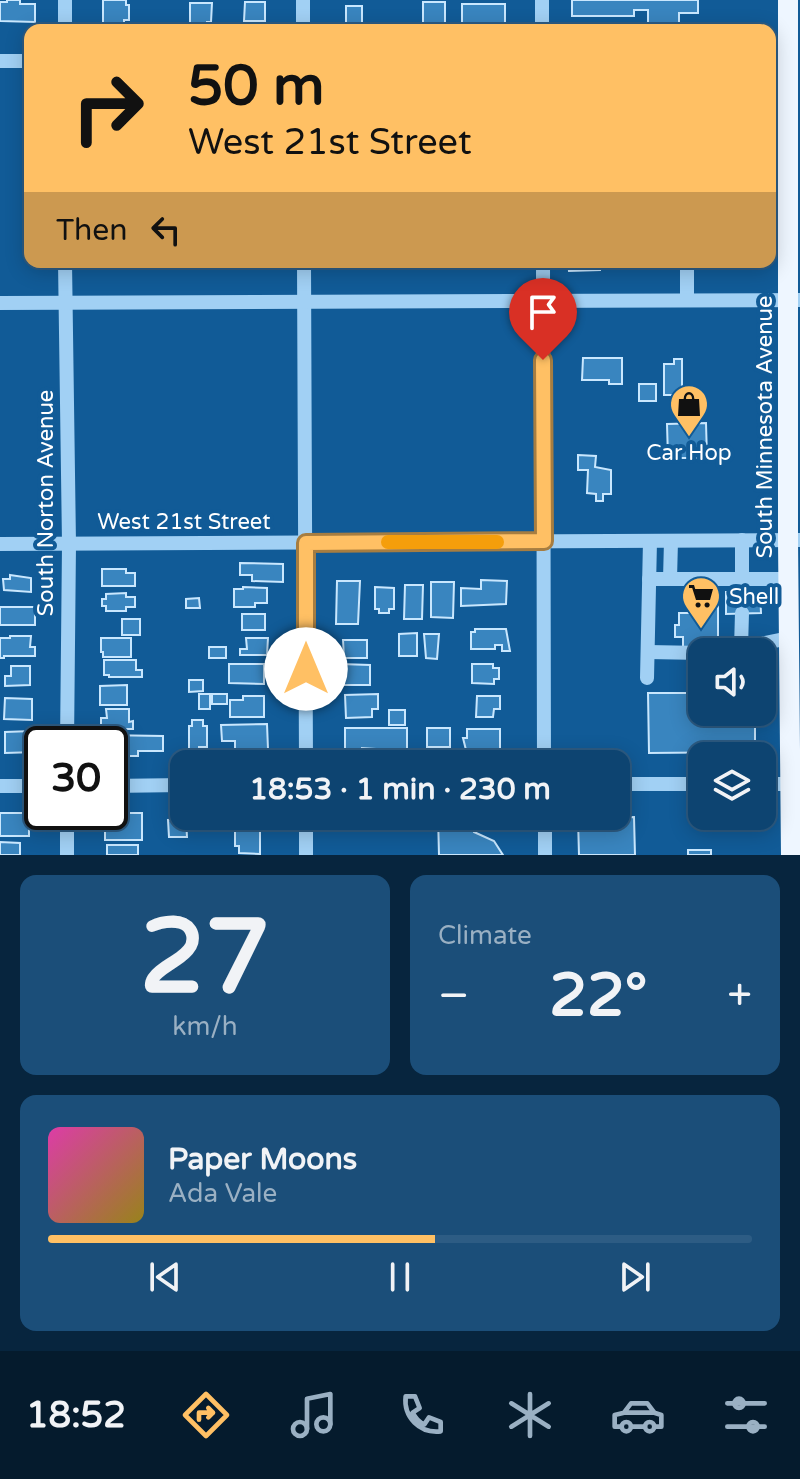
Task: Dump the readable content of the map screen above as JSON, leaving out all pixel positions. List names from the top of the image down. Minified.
{"streets":{"main road":["South Minnesota Avenue"],"street":["South Norton Avenue","West 21st Street"]},"crossings":[["South Minnesota Avenue","West 21st Street"],["South Norton Avenue","West 21st Street"]],"places":{"shop":["Car Hop"],"supermarket":["Shell"]},"page":{"turn":["50 m","West 21st Street"],"then":"Then","limit":"30","trip":"18:53 · 1 min · 230 m","tile":[["27","km/h"],"Climate"],"heat":["−","22°","+"],"song":["Paper Moons","Ada Vale"],"tabs":"18:52"}}
